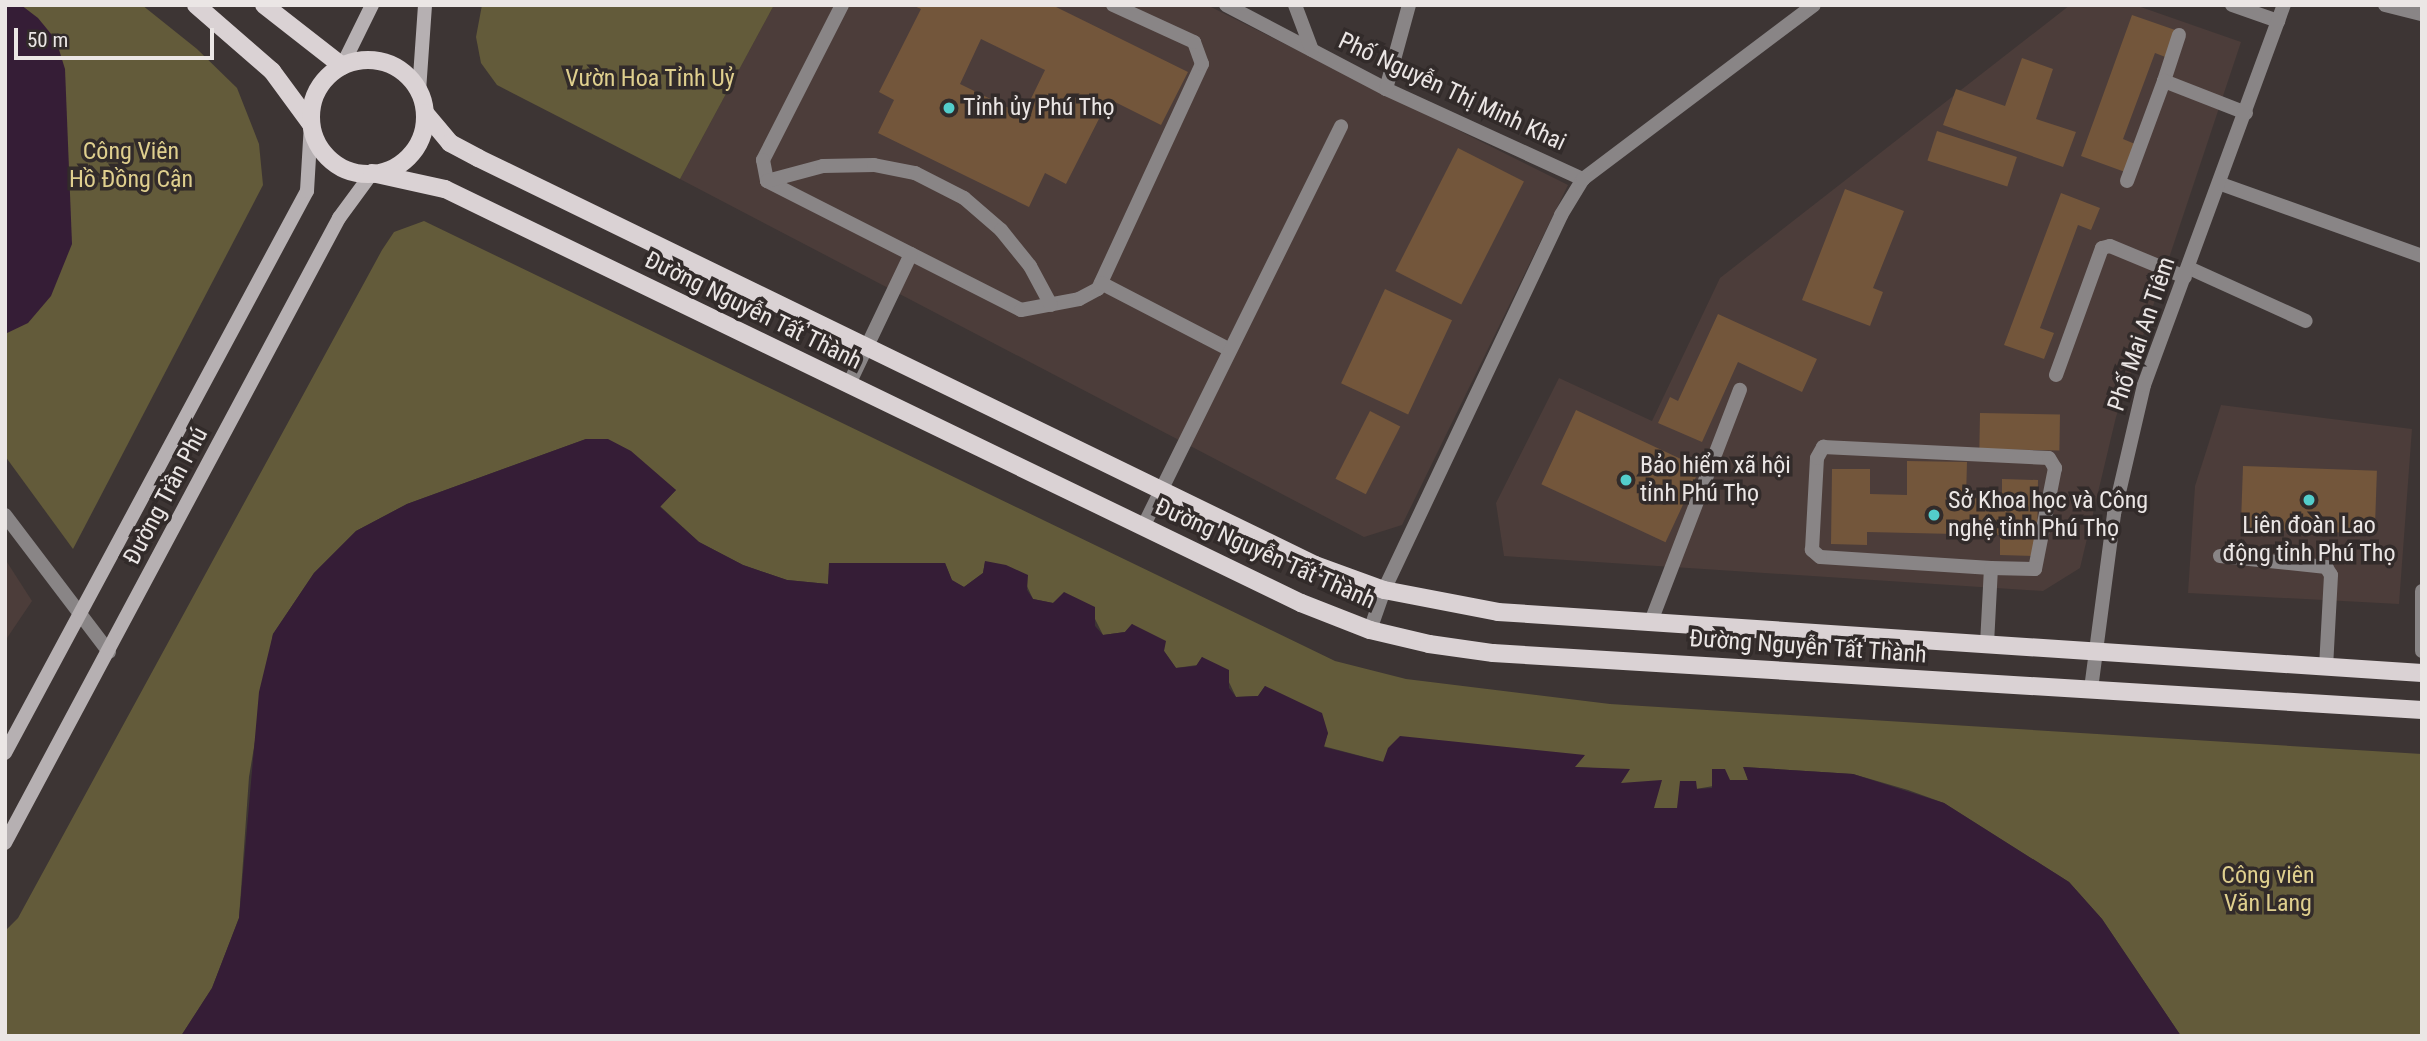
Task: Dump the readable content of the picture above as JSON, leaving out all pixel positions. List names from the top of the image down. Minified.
{"streets":{"main road":["Đường Nguyễn Tất Thành","Đường Trần Phú"],"street":["Phố Nguyễn Thị Minh Khai","Phố Mai An Tiêm"]},"crossings":[["Đường Nguyễn Tất Thành","Phố Mai An Tiêm"],["Đường Nguyễn Tất Thành","Đường Trần Phú"]],"parks":["Vườn Hoa Tỉnh Uỷ","Công Viên Hồ Đồng Cận","Công viên Văn Lang"],"places":["Tỉnh ủy Phú Thọ","Bảo hiểm xã hội tỉnh Phú Thọ","Liên đoàn Lao động tỉnh Phú Thọ","Sở Khoa học và Công nghệ tỉnh Phú Thọ"],"scale_bar":"50 m"}
